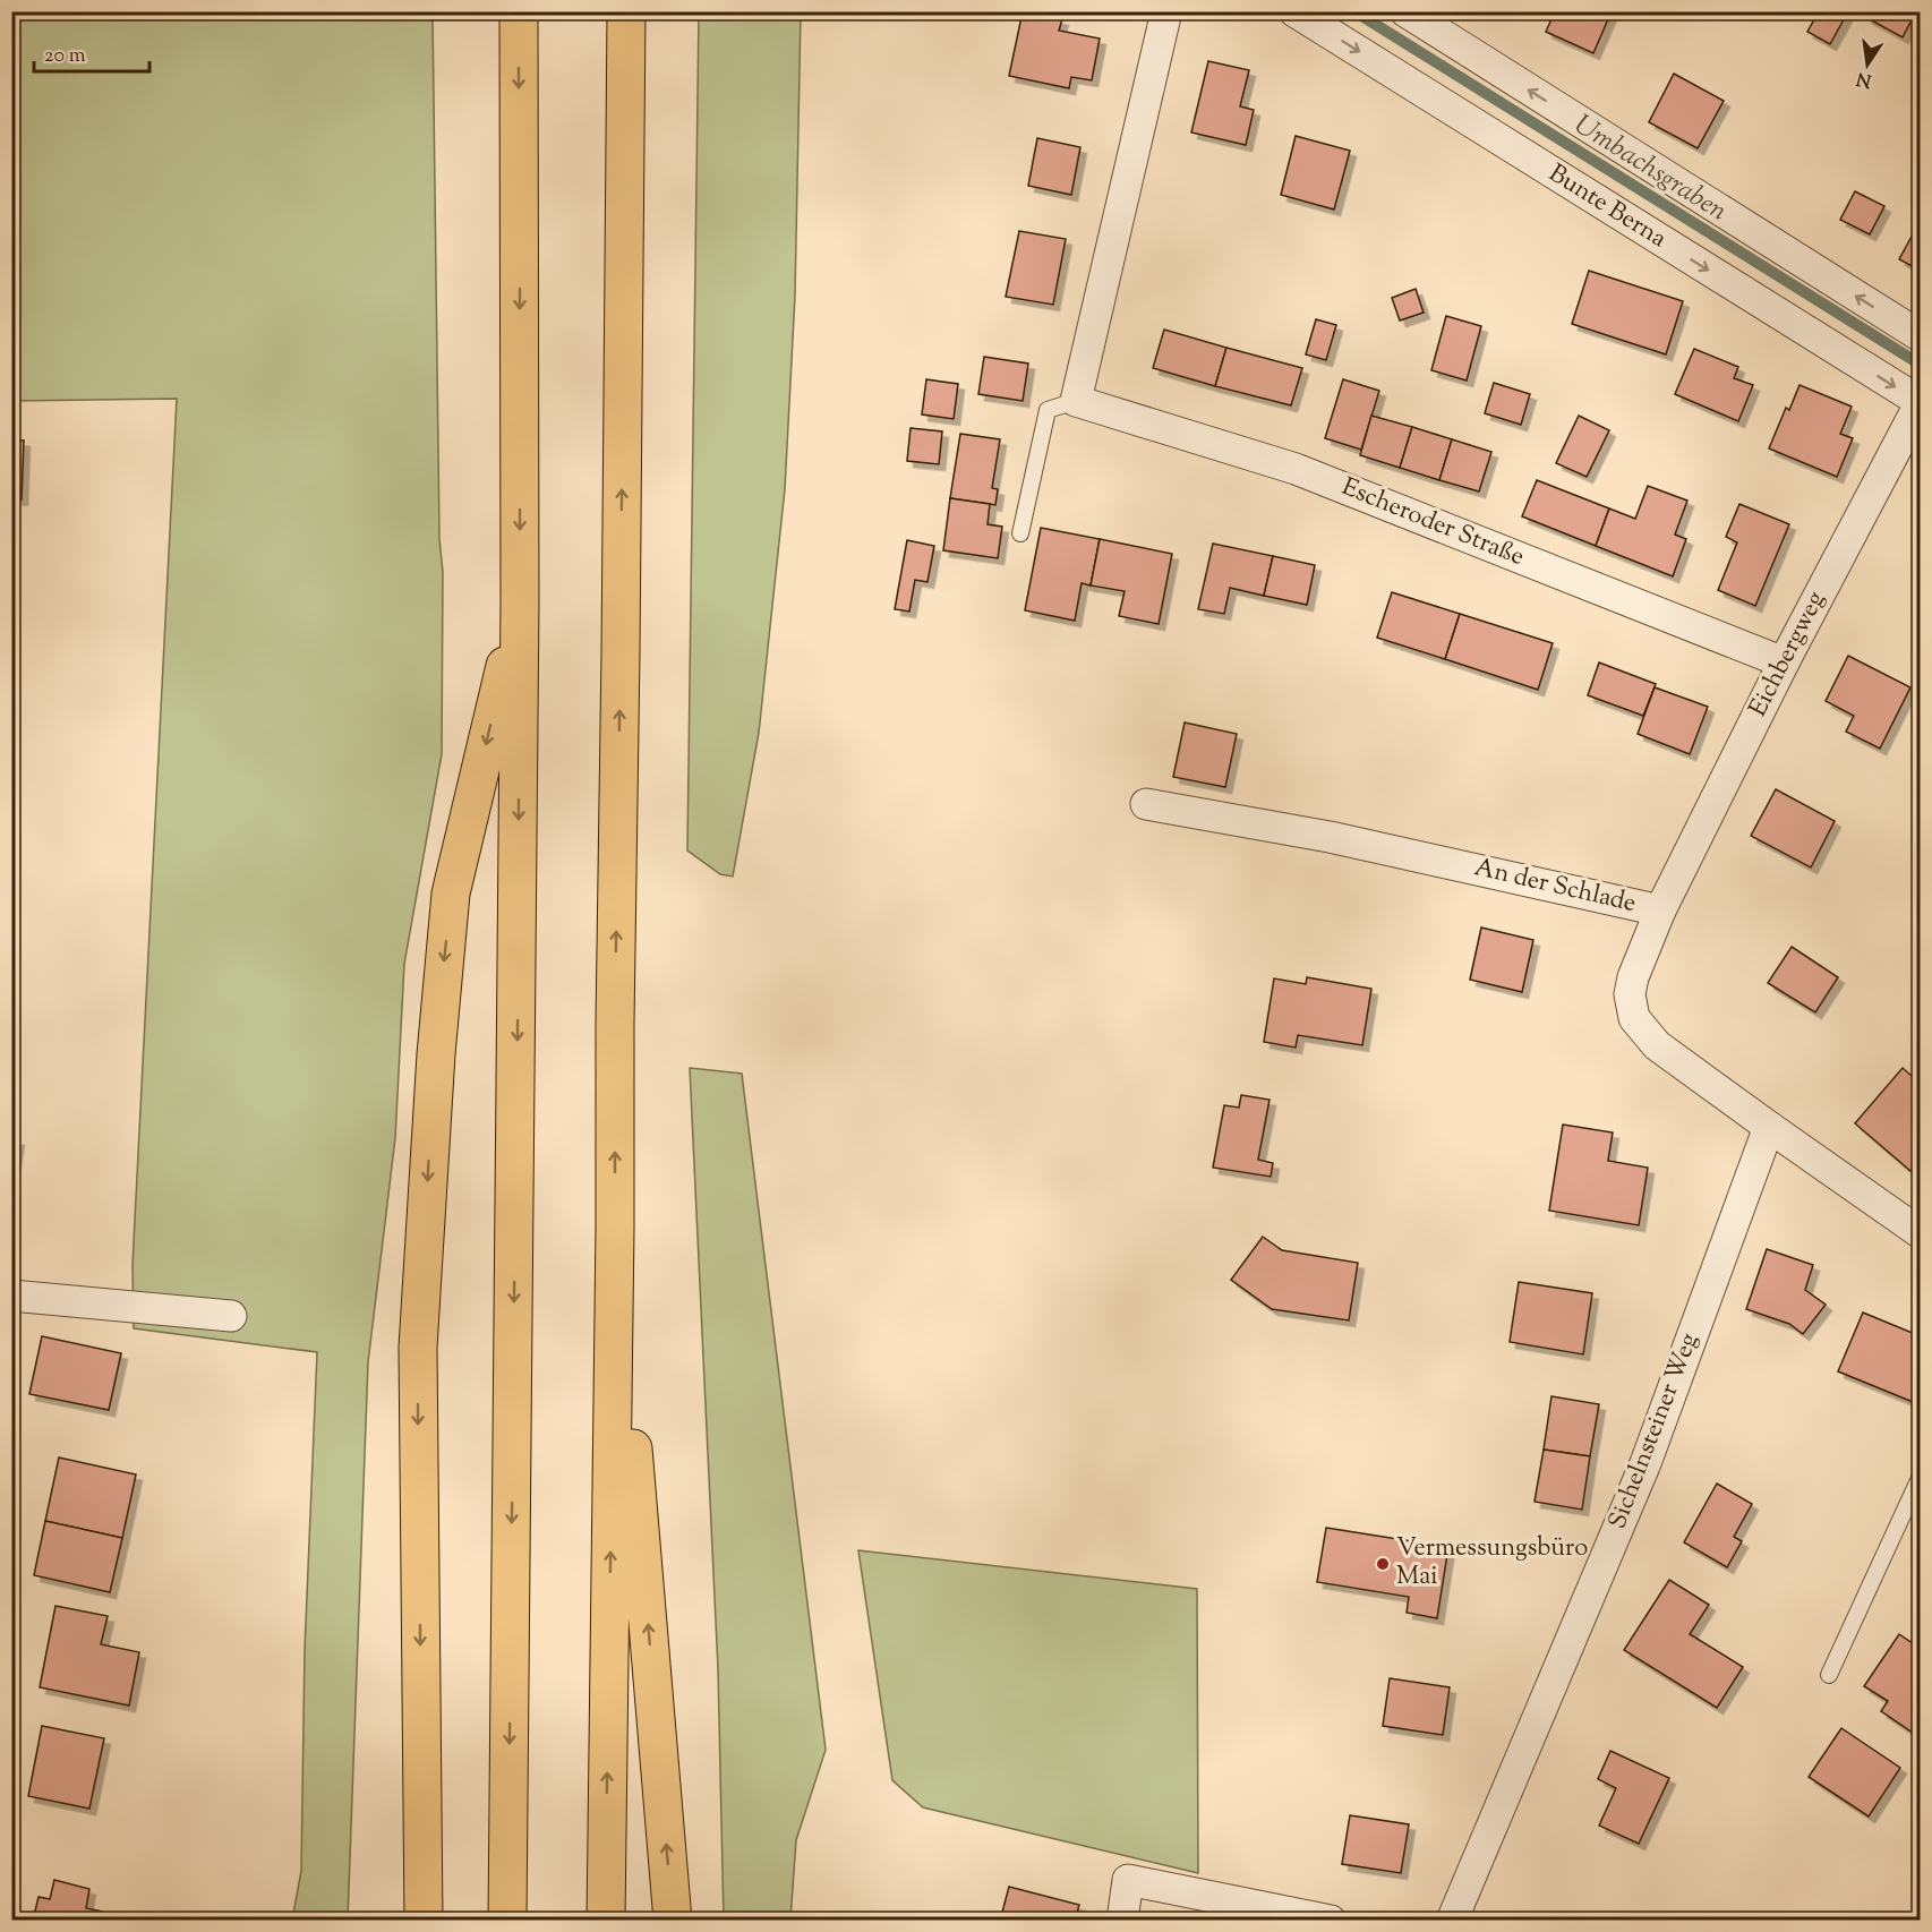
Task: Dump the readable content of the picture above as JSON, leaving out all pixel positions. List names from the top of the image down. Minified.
{"streets":{"street":["Bunte Berna","Escheroder Straße","Eichbergweg","An der Schlade","Sichelnsteiner Weg"]},"crossings":[["Bunte Berna","Eichbergweg"],["Escheroder Straße","Eichbergweg"],["Eichbergweg","An der Schlade"],["An der Schlade","Sichelnsteiner Weg"]],"water":["Umbachsgraben"],"places":["Vermessungsbüro Mai"],"scale_bar":"20 m","north":"bottom"}
